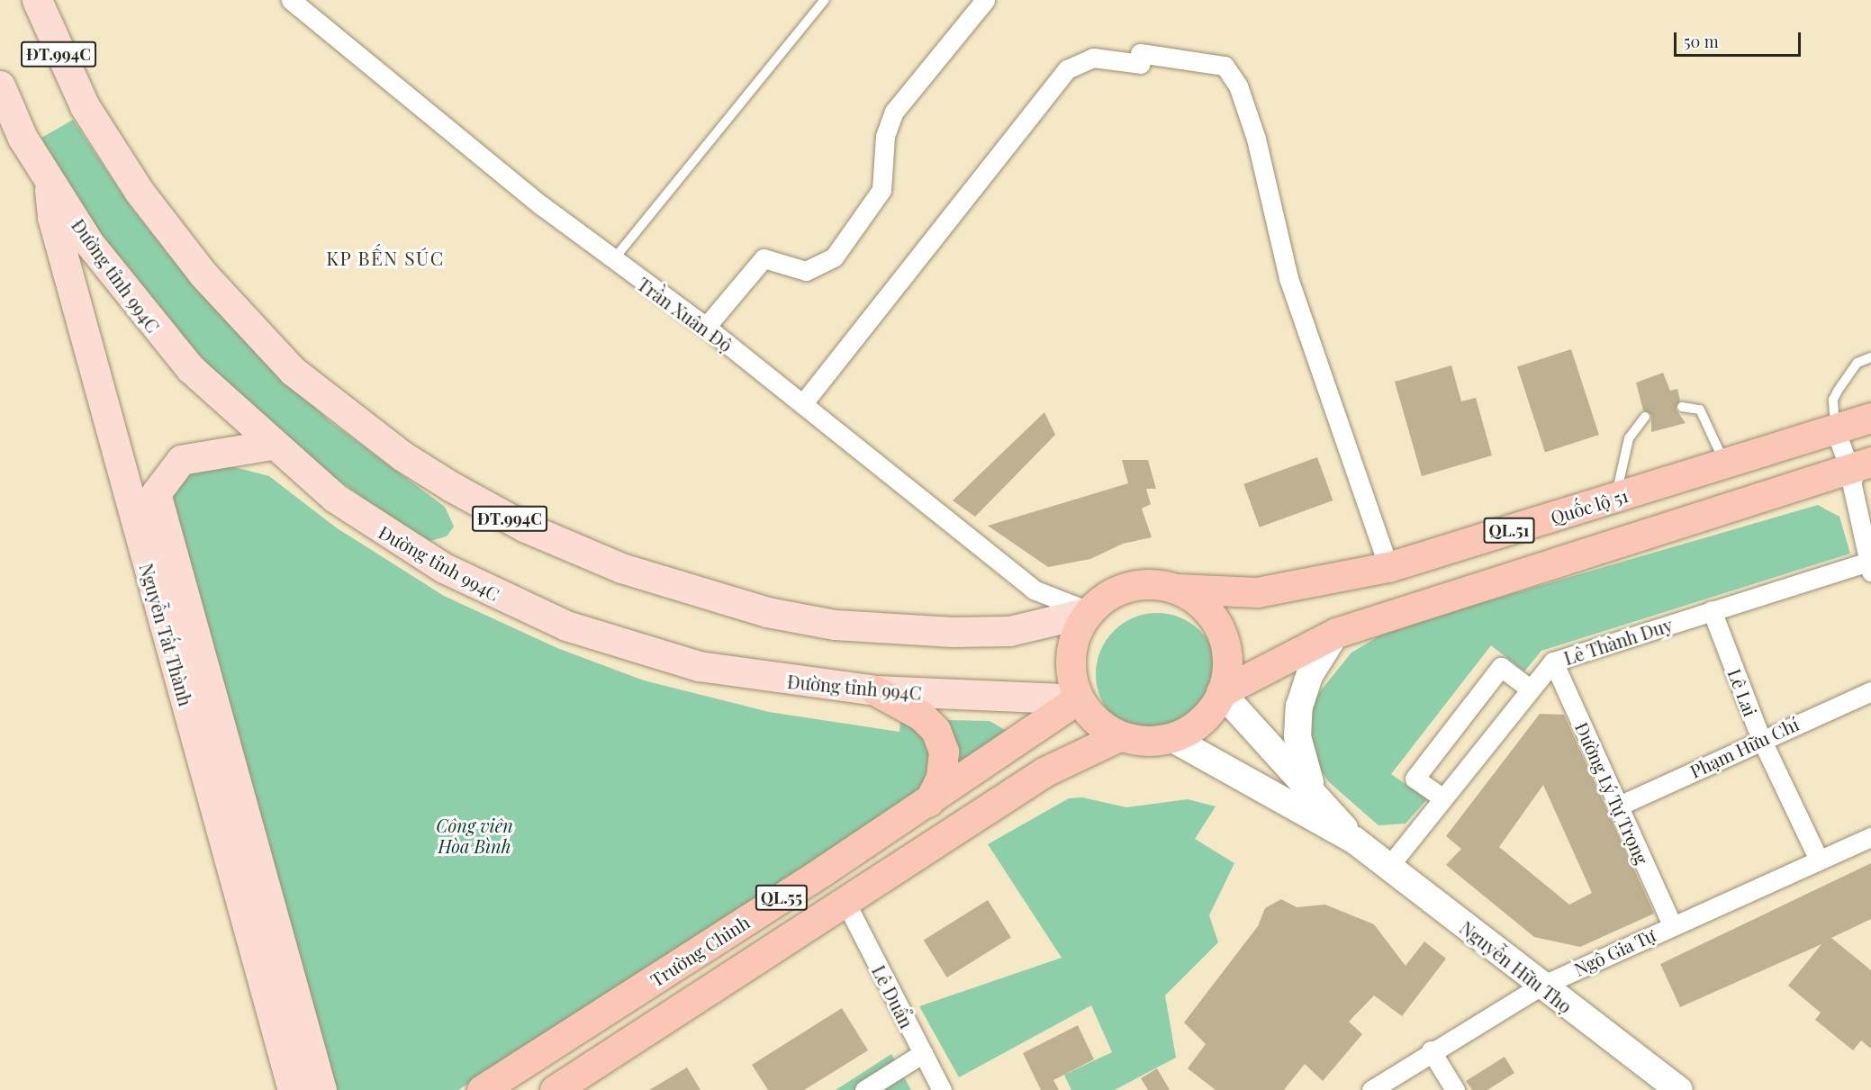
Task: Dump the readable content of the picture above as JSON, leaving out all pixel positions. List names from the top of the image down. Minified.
{"streets":{"highway":["Quốc lộ 51","QL.51","QL.55","Trường Chinh"],"main road":["ĐT.994C","Đường tỉnh 994C","Nguyễn Tất Thành"],"street":["Trần Xuân Độ","Lê Thành Duy","Lê Lai","Phạm Hữu Chí","Đường Lý Tự Trọng","Ngô Gia Tự","Nguyễn Hữu Thọ","Lê Duẩn"]},"crossings":[["ĐT.994C","Đường tỉnh 994C"],["ĐT.994C","Trần Xuân Độ"],["ĐT.994C","Quốc lộ 51"],["ĐT.994C","QL.51"],["ĐT.994C","QL.55"],["ĐT.994C","Trường Chinh"],["ĐT.994C","Nguyễn Hữu Thọ"],["Đường tỉnh 994C","Trần Xuân Độ"],["Đường tỉnh 994C","Quốc lộ 51"],["Đường tỉnh 994C","QL.51"],["Đường tỉnh 994C","Nguyễn Tất Thành"],["Đường tỉnh 994C","QL.55"],["Đường tỉnh 994C","Trường Chinh"],["Đường tỉnh 994C","Nguyễn Hữu Thọ"],["Trần Xuân Độ","Quốc lộ 51"],["Trần Xuân Độ","QL.51"],["Trần Xuân Độ","QL.55"],["Trần Xuân Độ","Trường Chinh"],["Trần Xuân Độ","Nguyễn Hữu Thọ"],["Quốc lộ 51","QL.51"],["Quốc lộ 51","QL.55"],["Quốc lộ 51","Trường Chinh"],["Quốc lộ 51","Nguyễn Hữu Thọ"],["QL.51","QL.55"],["QL.51","Trường Chinh"],["QL.51","Nguyễn Hữu Thọ"],["Lê Thành Duy","Lê Lai"],["Lê Thành Duy","Đường Lý Tự Trọng"],["Lê Thành Duy","Nguyễn Hữu Thọ"],["Lê Lai","Phạm Hữu Chí"],["Lê Lai","Ngô Gia Tự"],["Phạm Hữu Chí","Đường Lý Tự Trọng"],["Đường Lý Tự Trọng","Ngô Gia Tự"],["QL.55","Trường Chinh"],["QL.55","Nguyễn Hữu Thọ"],["QL.55","Lê Duẩn"],["Trường Chinh","Nguyễn Hữu Thọ"],["Ngô Gia Tự","Nguyễn Hữu Thọ"]],"districts":["KP BẾN SÚC"],"parks":["Công viên Hòa Bình"],"scale_bar":"50 m"}
